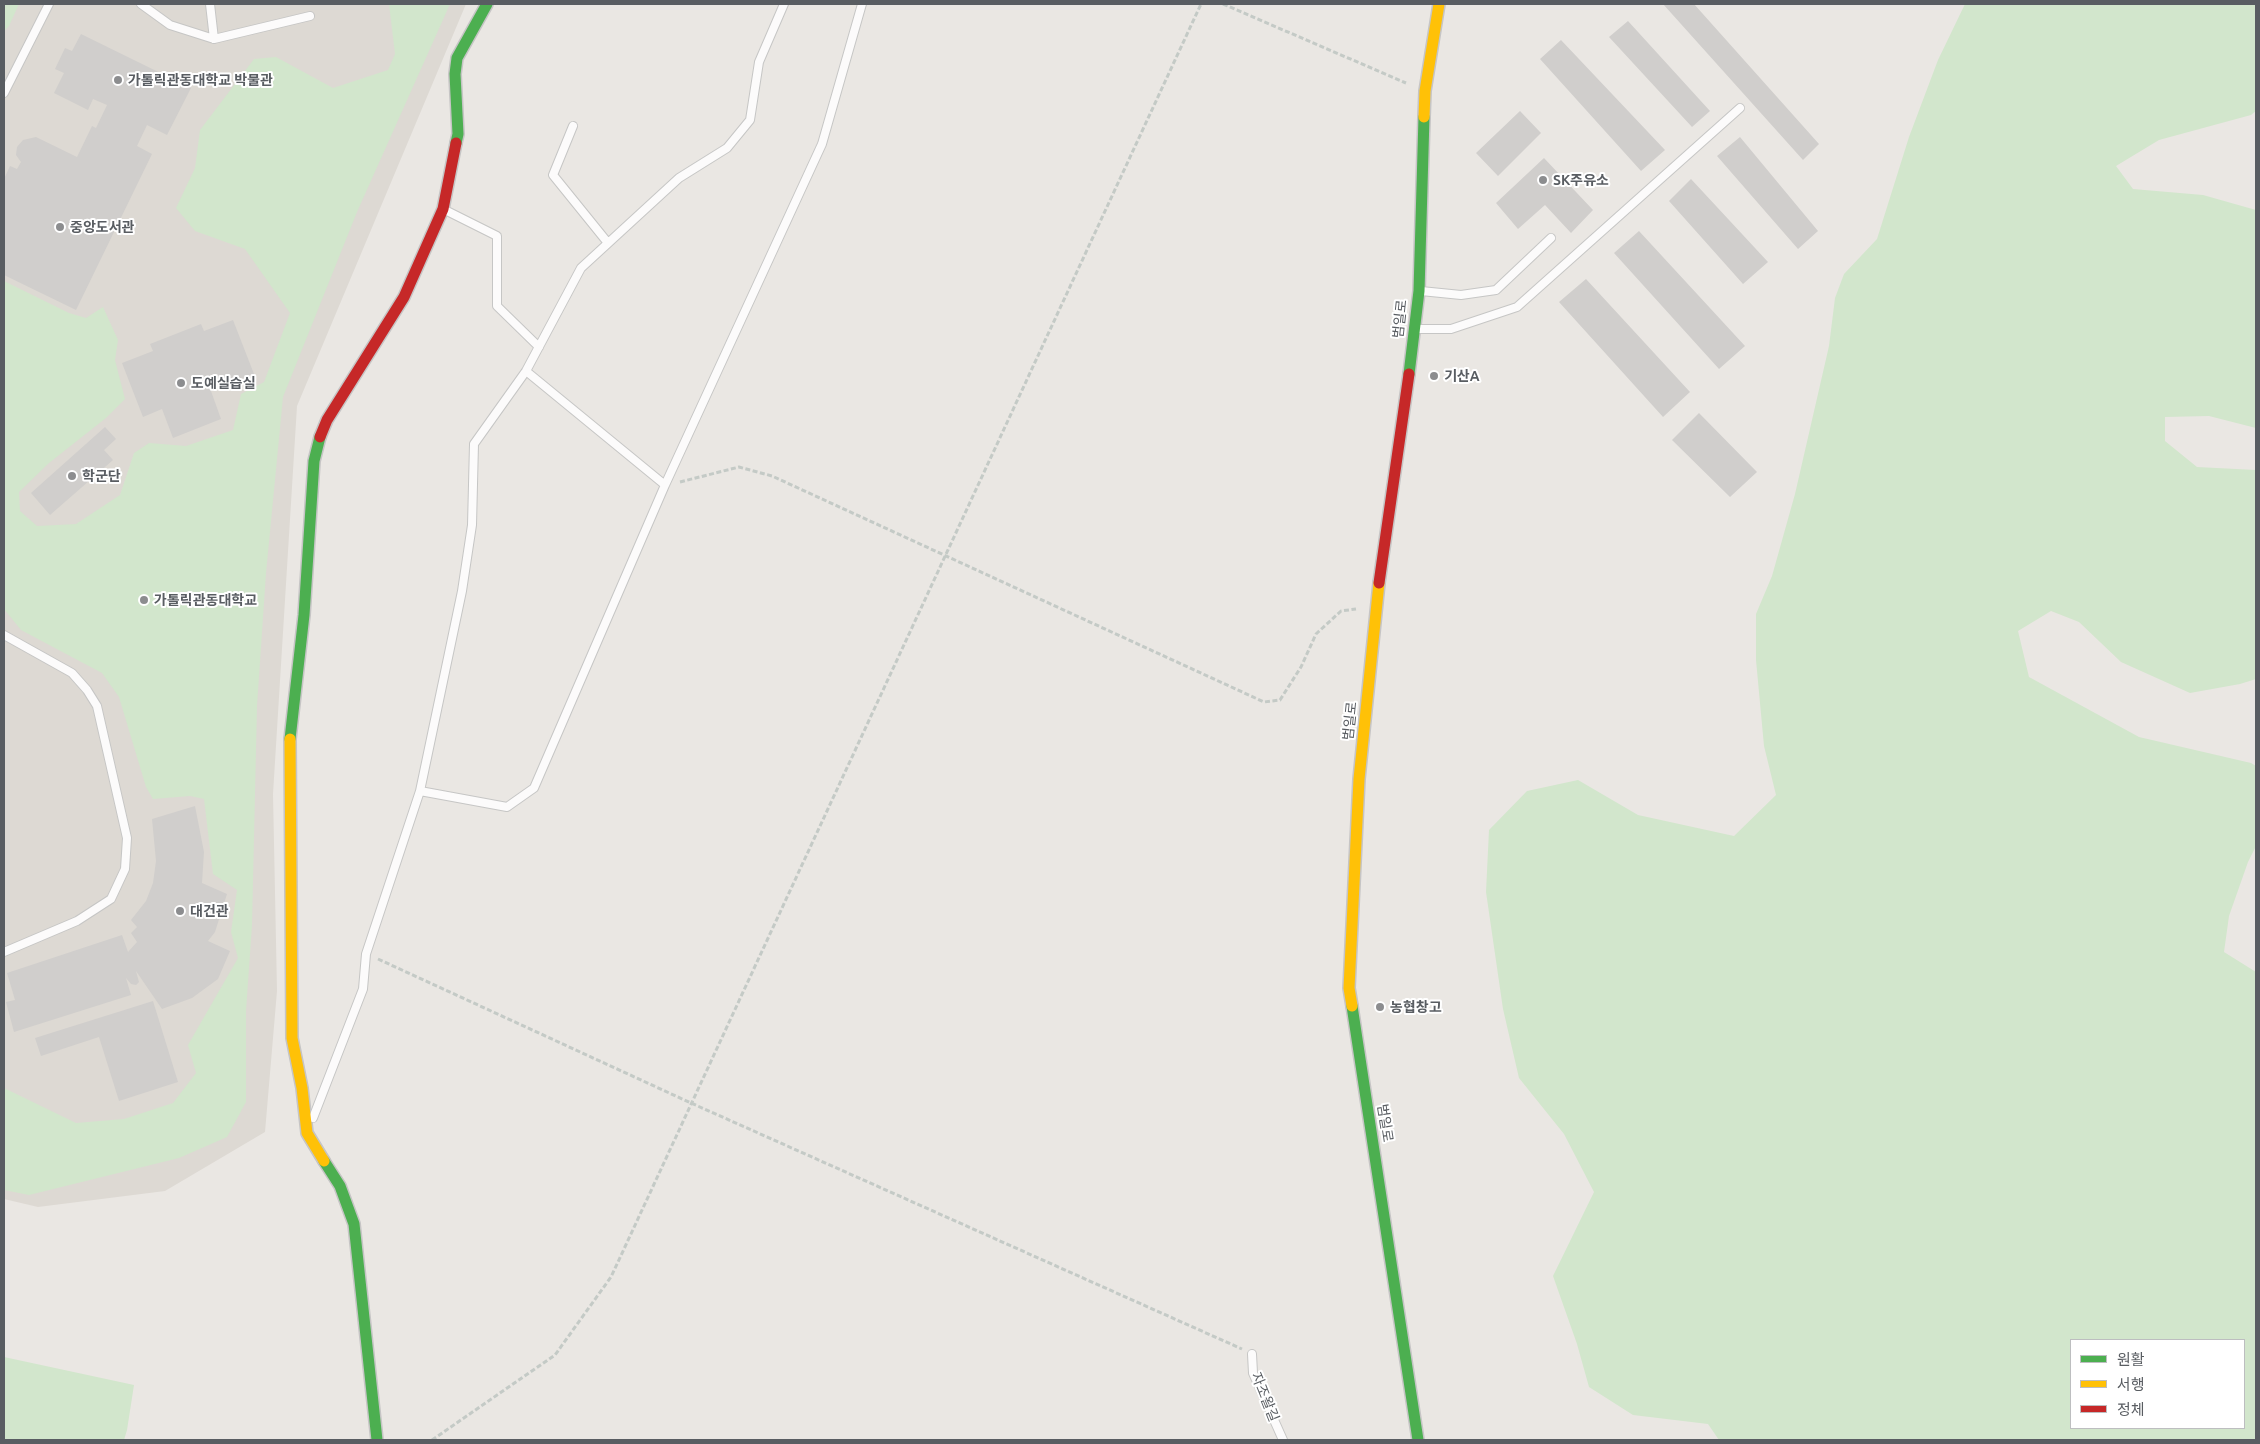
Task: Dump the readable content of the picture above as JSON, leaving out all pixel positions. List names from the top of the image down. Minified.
{"streets":{"street":["범일로"],"lane":["자조왈길"]},"places":["가톨릭관동대학교 박물관","SK주유소","중앙도서관","기산A","도예실습실","학군단","가톨릭관동대학교","대건관","농협창고"],"legend":["원활","서행","정체"]}
